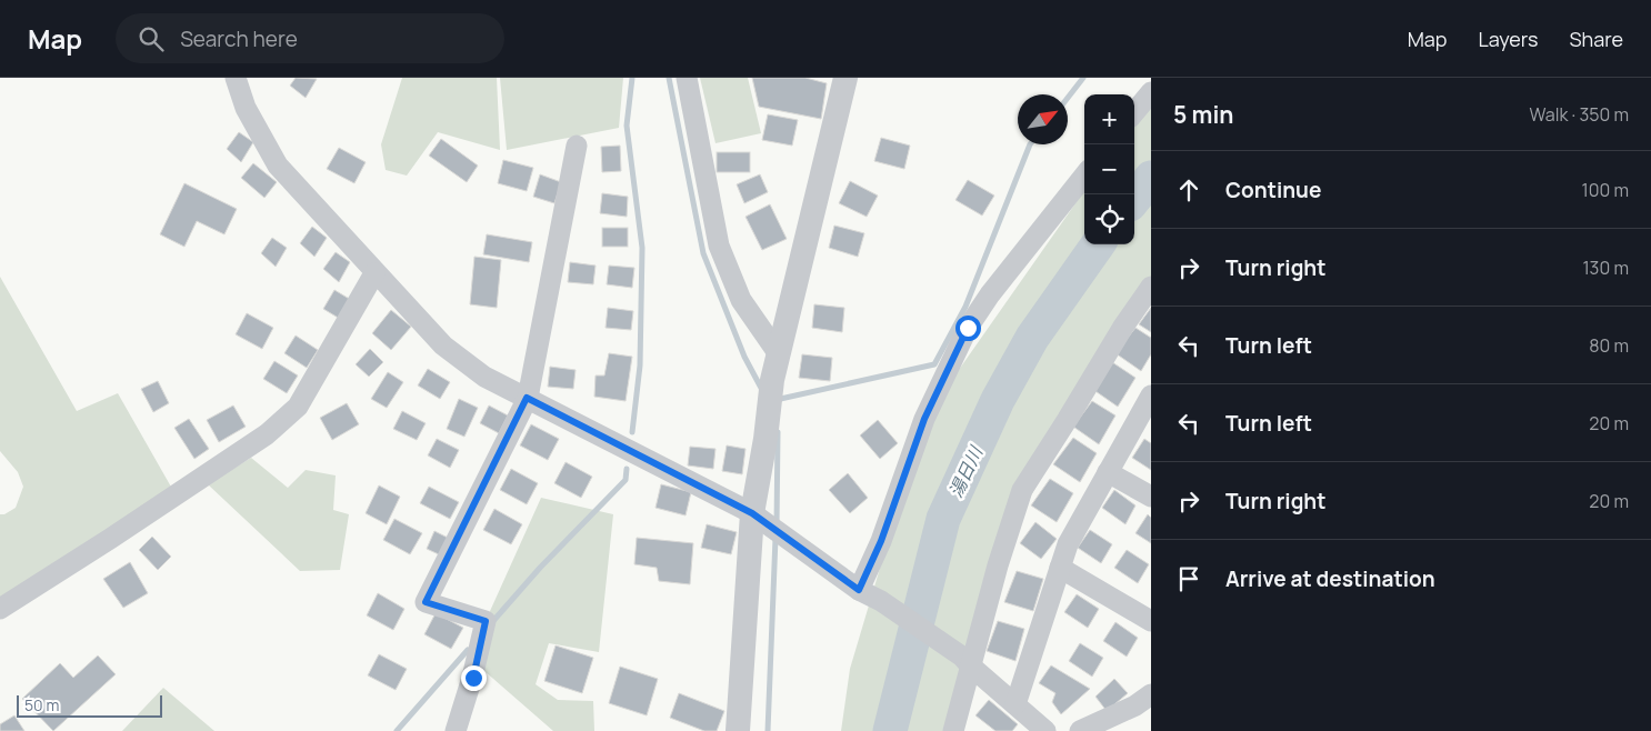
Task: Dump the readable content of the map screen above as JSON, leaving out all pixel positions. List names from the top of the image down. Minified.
{"water":["湯日川"],"scale_bar":"50 m","north":"top right","page":{"header":"Map","search":"Search here","nav":["Map","Layers","Share"],"heading":["5 min","Walk · 350 m"],"map_buttons":["+","−"],"list":[["Continue","100 m"],["Turn right","130 m"],["Turn left","80 m"],["Turn left","20 m"],["Turn right","20 m"],"Arrive at destination"],"scale":"50 m"}}
